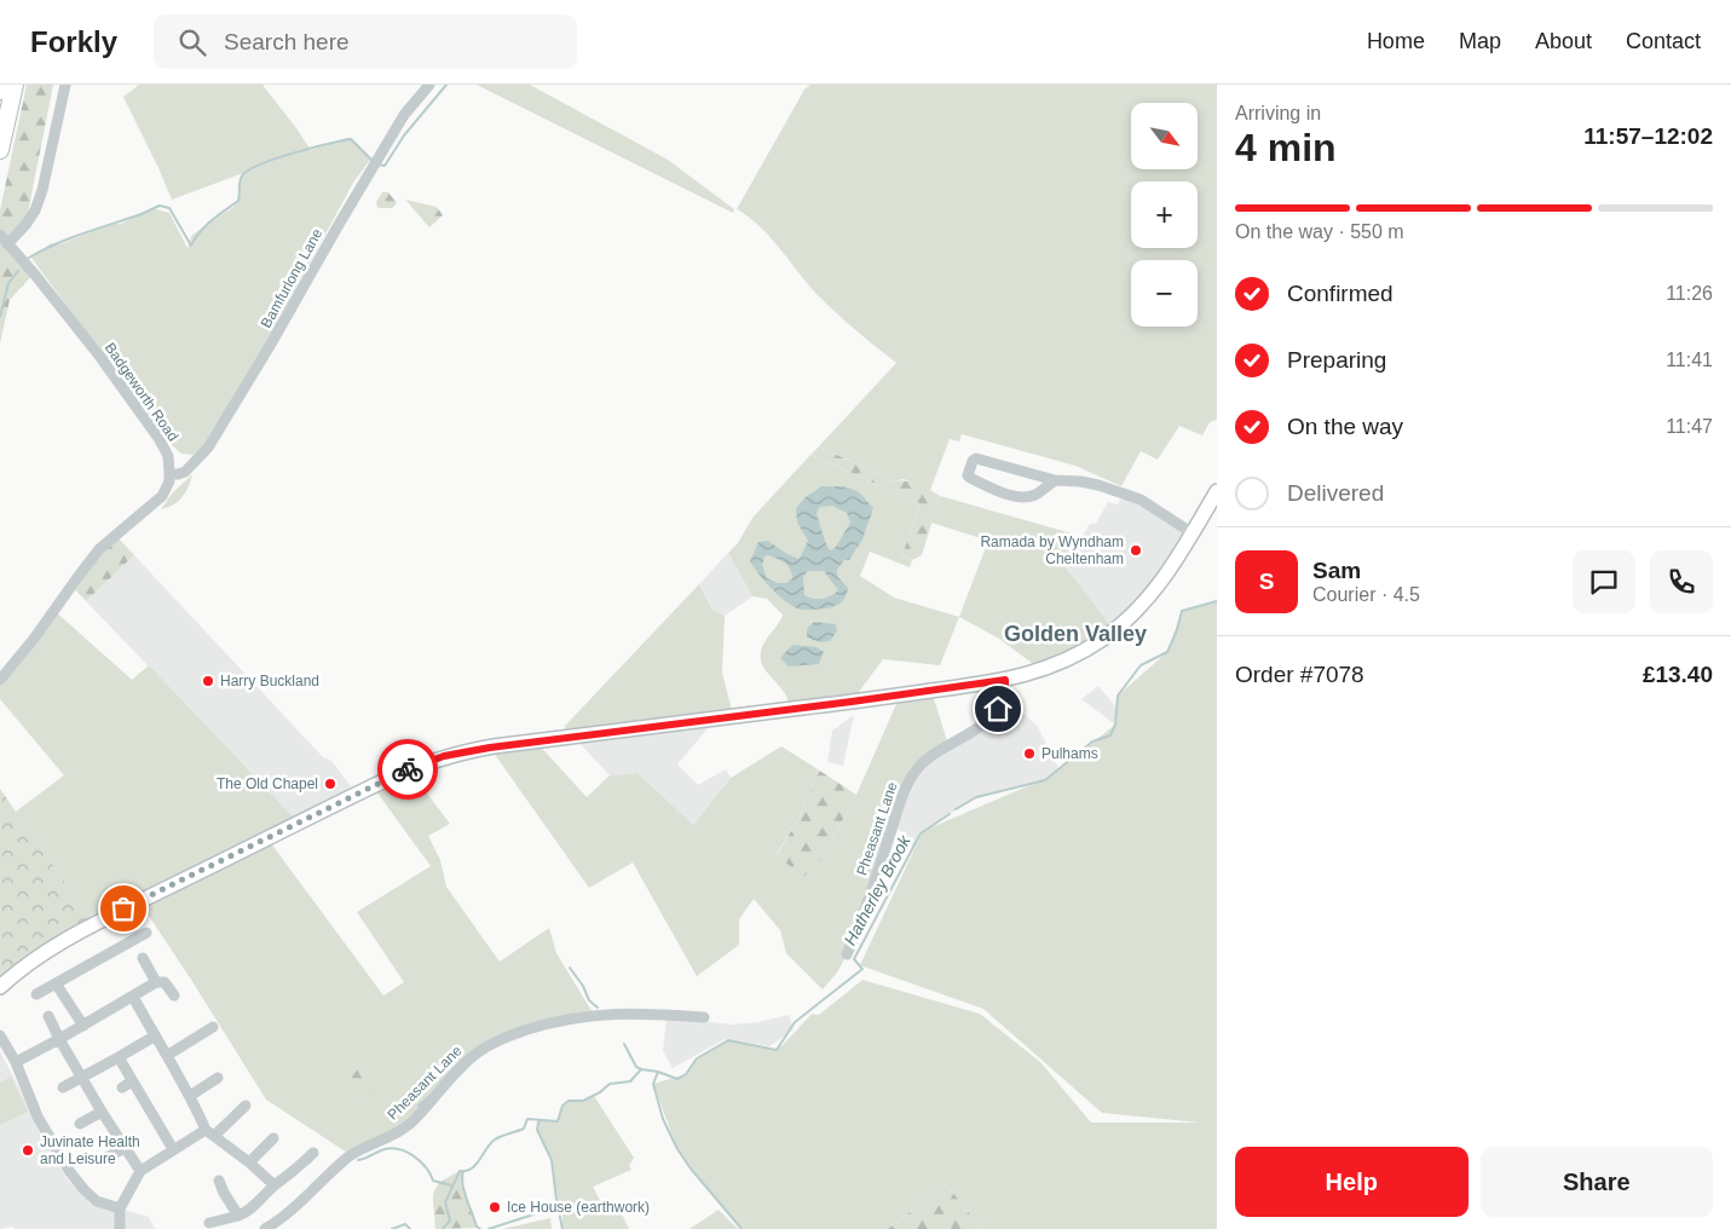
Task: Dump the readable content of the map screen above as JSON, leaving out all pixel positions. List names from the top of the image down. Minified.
{"streets":{"street":["Bamfurlong Lane","Badgeworth Road","Pheasant Lane"]},"crossings":[["Bamfurlong Lane","Badgeworth Road"]],"districts":["Golden Valley"],"water":["Hatherley Brook"],"places":["Ramada by Wyndham Cheltenham","Harry Buckland","Pulhams","The Old Chapel","Juvinate Health and Leisure","Ice House (earthwork)"],"north":"bottom right","page":{"header":"Forkly","search":"Search here","nav":["Home","Map","About","Contact"],"heading":["4 min","Arriving in","11:57–12:02"],"panel":["Sam","Courier · 4.5","Order #7078","£13.40"],"map_buttons":["+","−"],"bar":"On the way · 550 m","list":[["Confirmed","11:26"],["Preparing","11:41"],["On the way","11:47"],"Delivered"],"round":"S","buttons":["Help","Share"]}}
